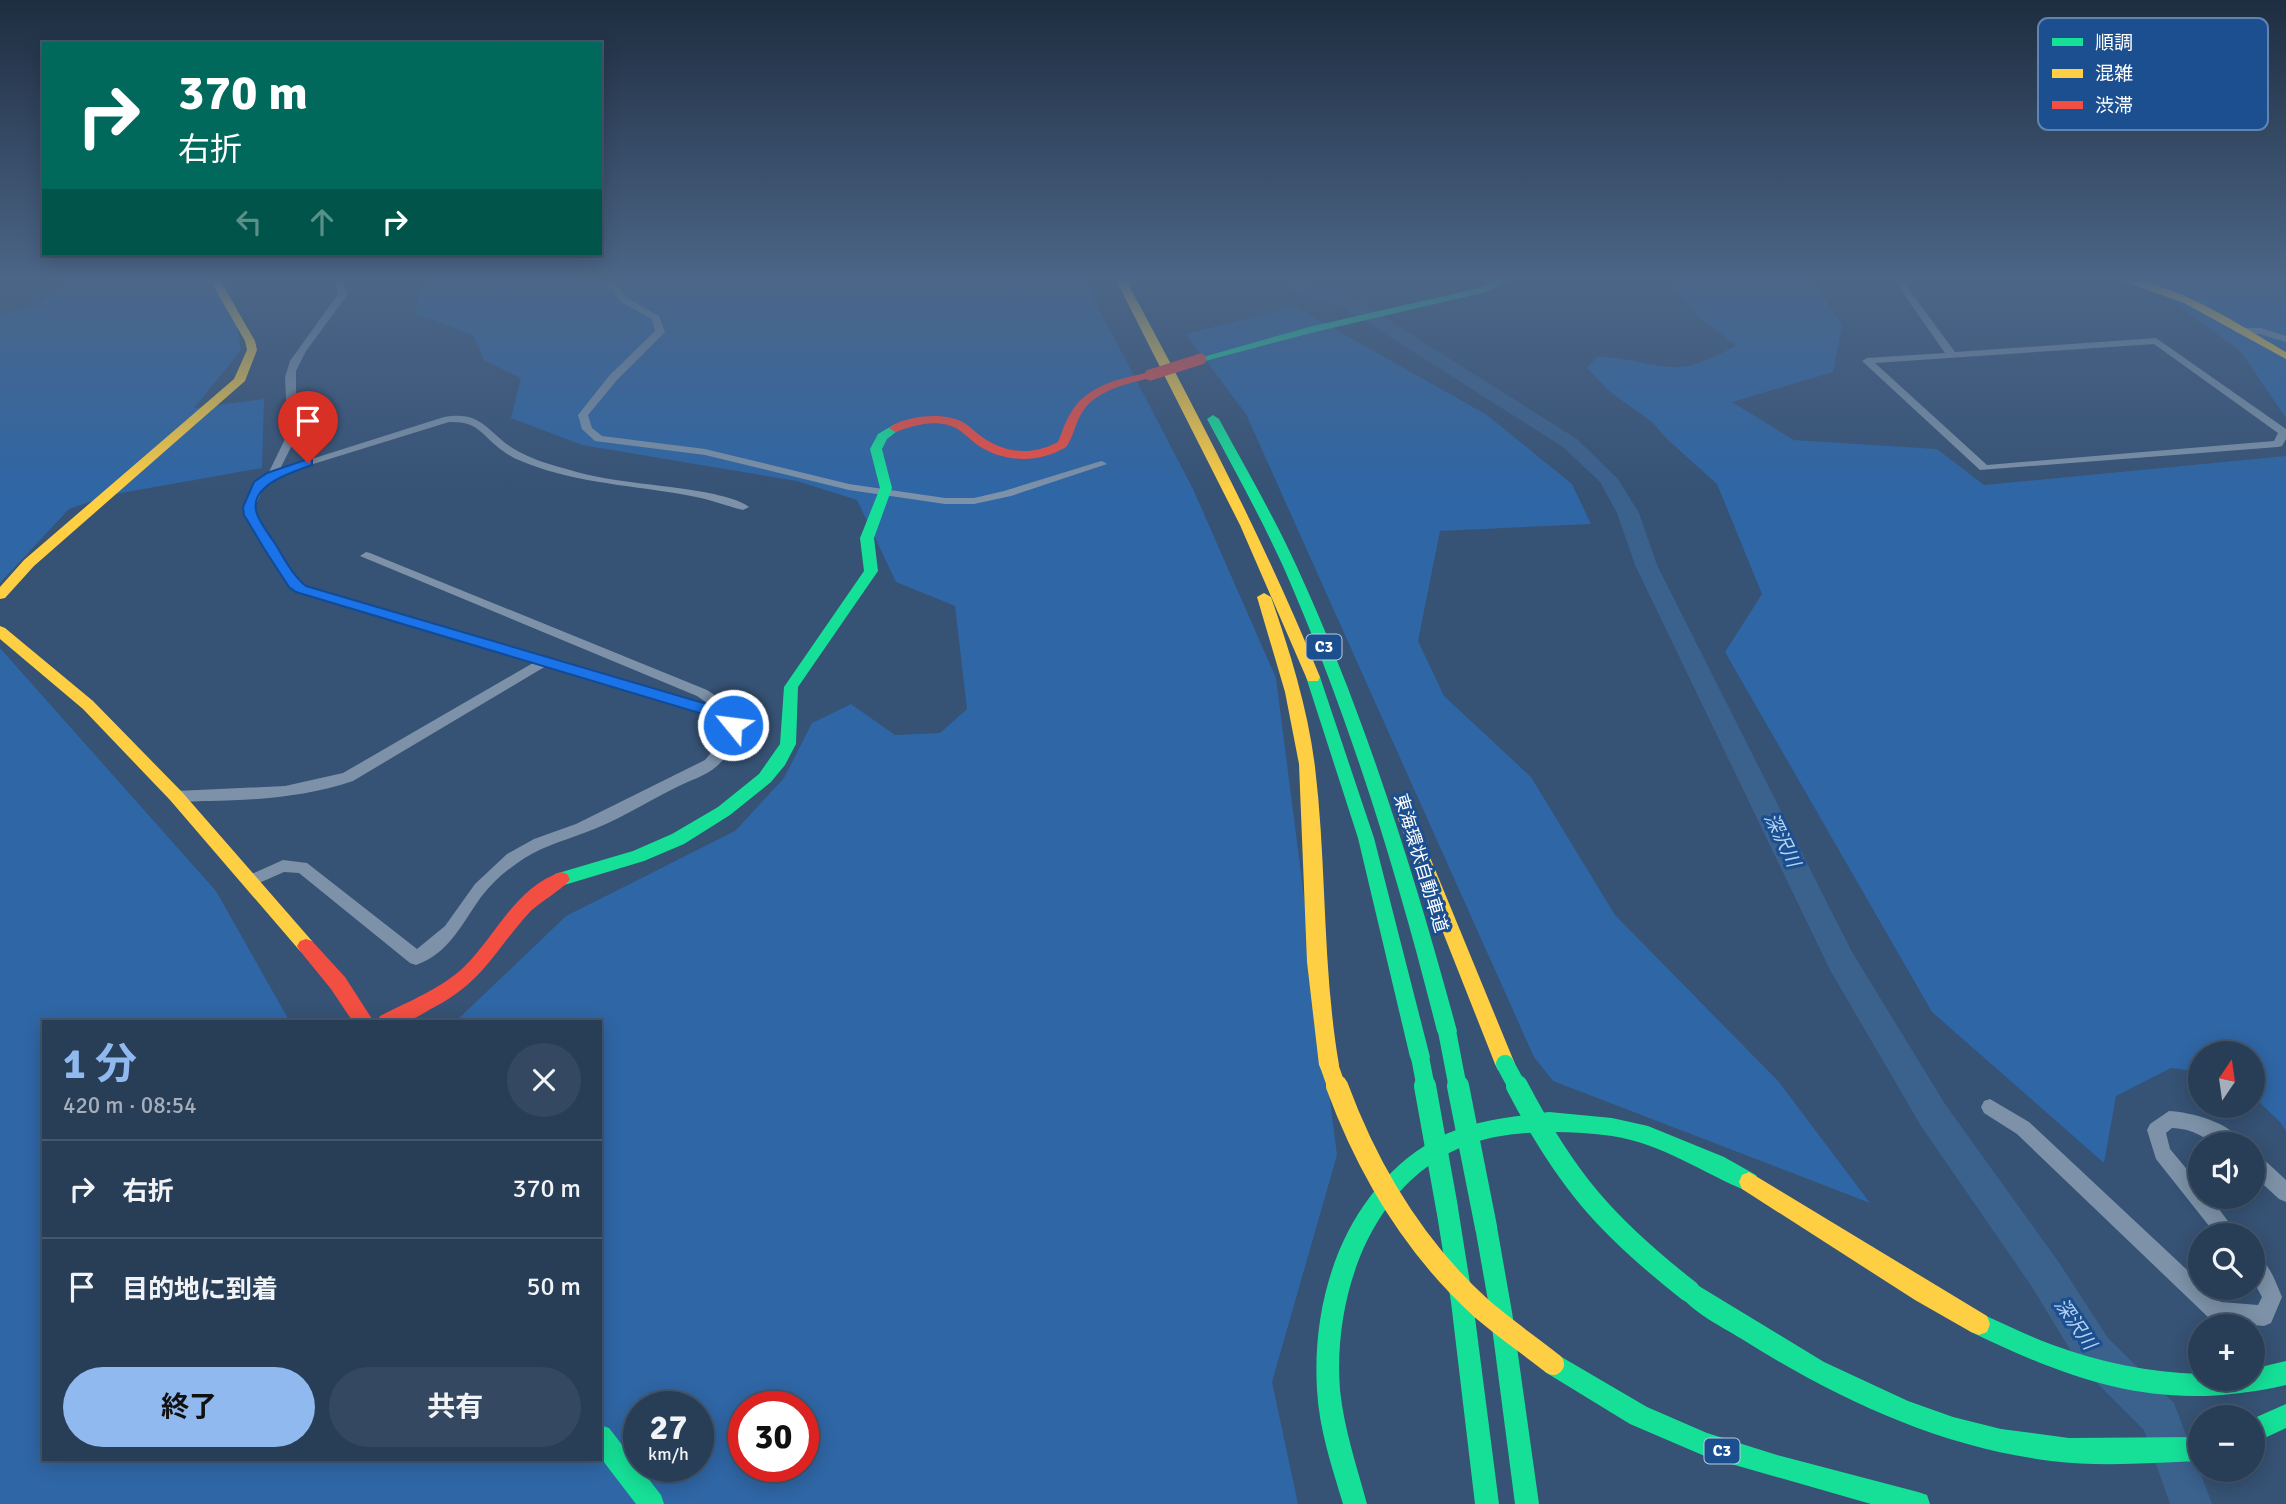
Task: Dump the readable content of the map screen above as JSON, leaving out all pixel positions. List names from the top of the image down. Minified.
{"streets":{"main road":["C3","東海環状自動車道"]},"water":["深沢川"],"legend":["順調","混雑","渋滞"],"north":"top","page":{"turn":["370 m","右折"],"heading":["1 分","420 m · 08:54"],"map_buttons":["+","−"],"list":[{"name":"右折","value":"370 m"},{"name":"目的地に到着","value":"50 m"}],"buttons":["終了","共有"],"speed":"27 km/h","limit":"30"}}
